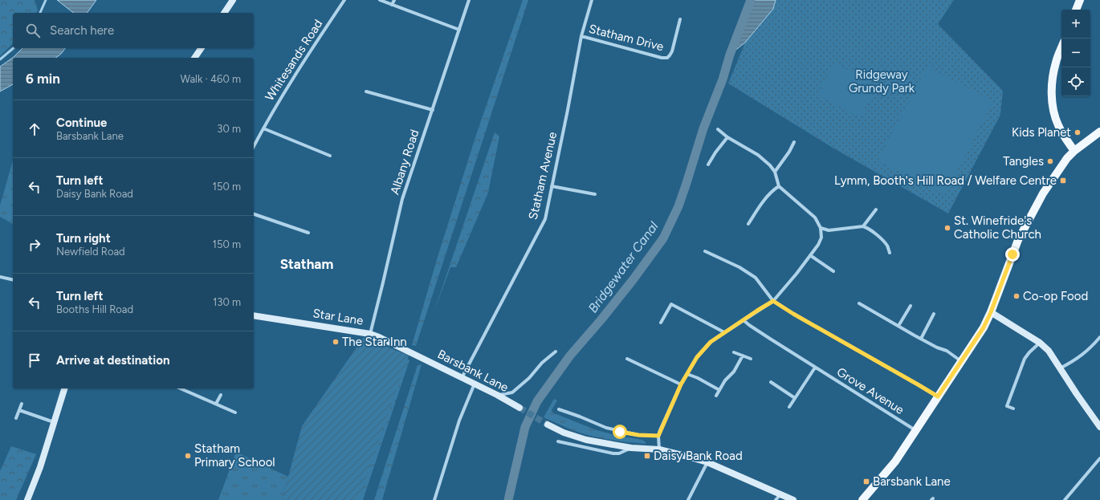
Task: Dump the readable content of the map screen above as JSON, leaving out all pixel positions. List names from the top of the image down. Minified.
{"streets":{"street":["Statham Drive","Whitesands Road","Albany Road","Statham Avenue","Star Lane","Barsbank Lane","Grove Avenue"]},"crossings":[["Statham Drive","Statham Avenue"],["Albany Road","Star Lane"],["Statham Avenue","Barsbank Lane"],["Star Lane","Barsbank Lane"]],"districts":["Statham"],"water":["Bridgewater Canal"],"parks":["Ridgeway Grundy Park"],"places":{"other":["Kids Planet","Tangles","St. Winefride's Catholic Church","Co-op Food","The Star Inn","Statham Primary School"],"transit":["Lymm, Booth's Hill Road / Welfare Centre","Daisy Bank Road","Barsbank Lane"]},"page":{"map_buttons":["+","−"],"search":"Search here","heading":["6 min","Walk · 460 m"],"list":[["Continue","Barsbank Lane","30 m"],["Turn left","Daisy Bank Road","150 m"],["Turn right","Newfield Road","150 m"],["Turn left","Booths Hill Road","130 m"],"Arrive at destination"]}}
